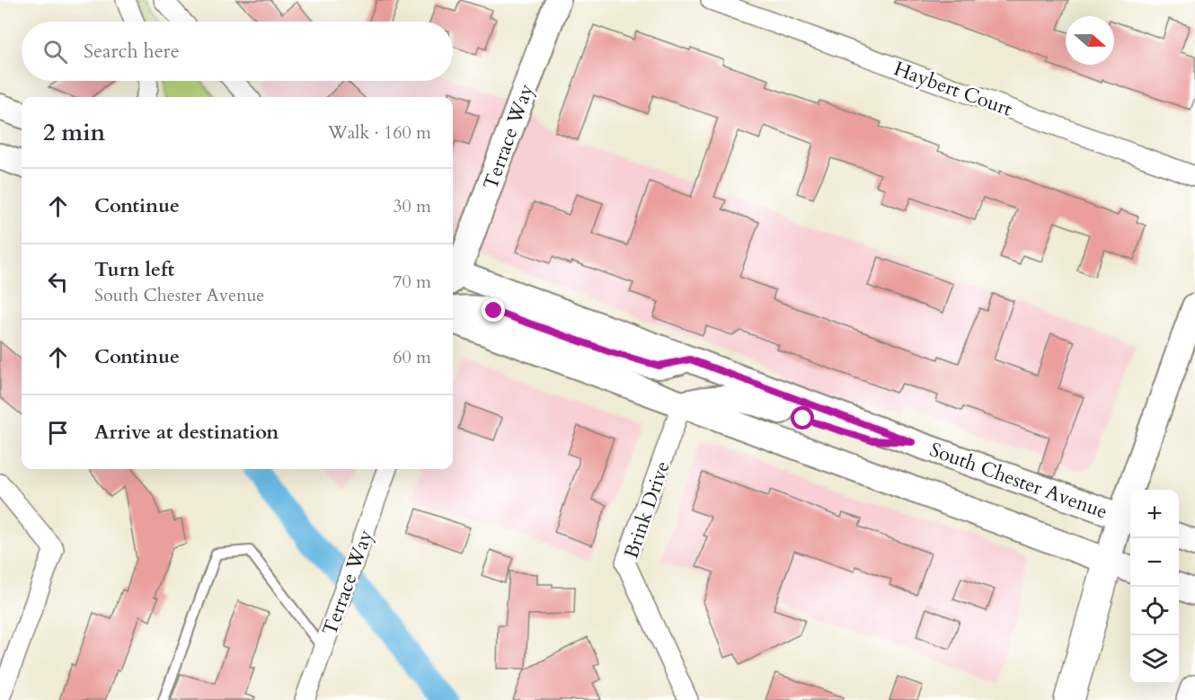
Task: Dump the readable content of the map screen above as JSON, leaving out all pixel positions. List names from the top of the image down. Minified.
{"streets":{"main road":["Terrace Way","South Chester Avenue"],"street":["Haybert Court","Brink Drive"]},"north":"right","page":{"search":"Search here","heading":["2 min","Walk · 160 m"],"list":[["Continue","30 m"],["Turn left","South Chester Avenue","70 m"],["Continue","60 m"],"Arrive at destination"],"map_buttons":["+","−"]}}
